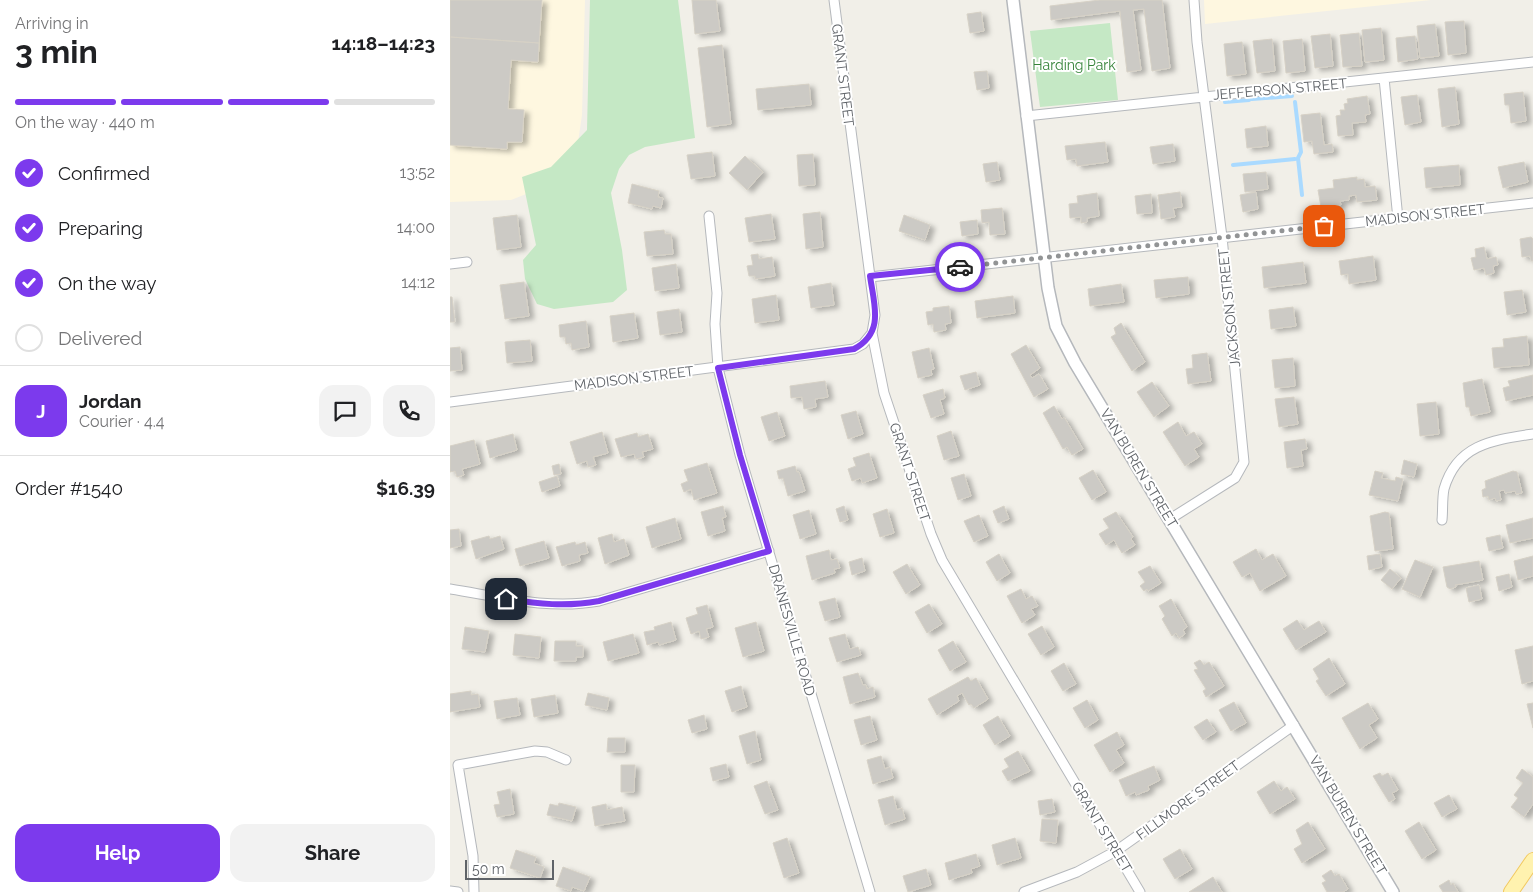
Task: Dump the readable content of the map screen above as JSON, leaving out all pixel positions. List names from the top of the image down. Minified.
{"streets":{"street":["GRANT STREET","JEFFERSON STREET","MADISON STREET","JACKSON STREET","VAN BUREN STREET","DRANESVILLE ROAD","FILLMORE STREET"]},"crossings":[["GRANT STREET","MADISON STREET"],["GRANT STREET","FILLMORE STREET"],["JEFFERSON STREET","JACKSON STREET"],["JEFFERSON STREET","VAN BUREN STREET"],["MADISON STREET","JACKSON STREET"],["MADISON STREET","VAN BUREN STREET"],["MADISON STREET","DRANESVILLE ROAD"],["JACKSON STREET","VAN BUREN STREET"],["VAN BUREN STREET","FILLMORE STREET"]],"parks":["Harding Park"],"scale_bar":"50 m","page":{"heading":["3 min","Arriving in","14:18–14:23"],"panel":["Jordan","Courier · 4.4","Order #1540","$16.39"],"bar":"On the way · 440 m","list":[["Confirmed","13:52"],["Preparing","14:00"],["On the way","14:12"],"Delivered"],"round":"J","buttons":["Help","Share"],"scale":"50 m"}}
